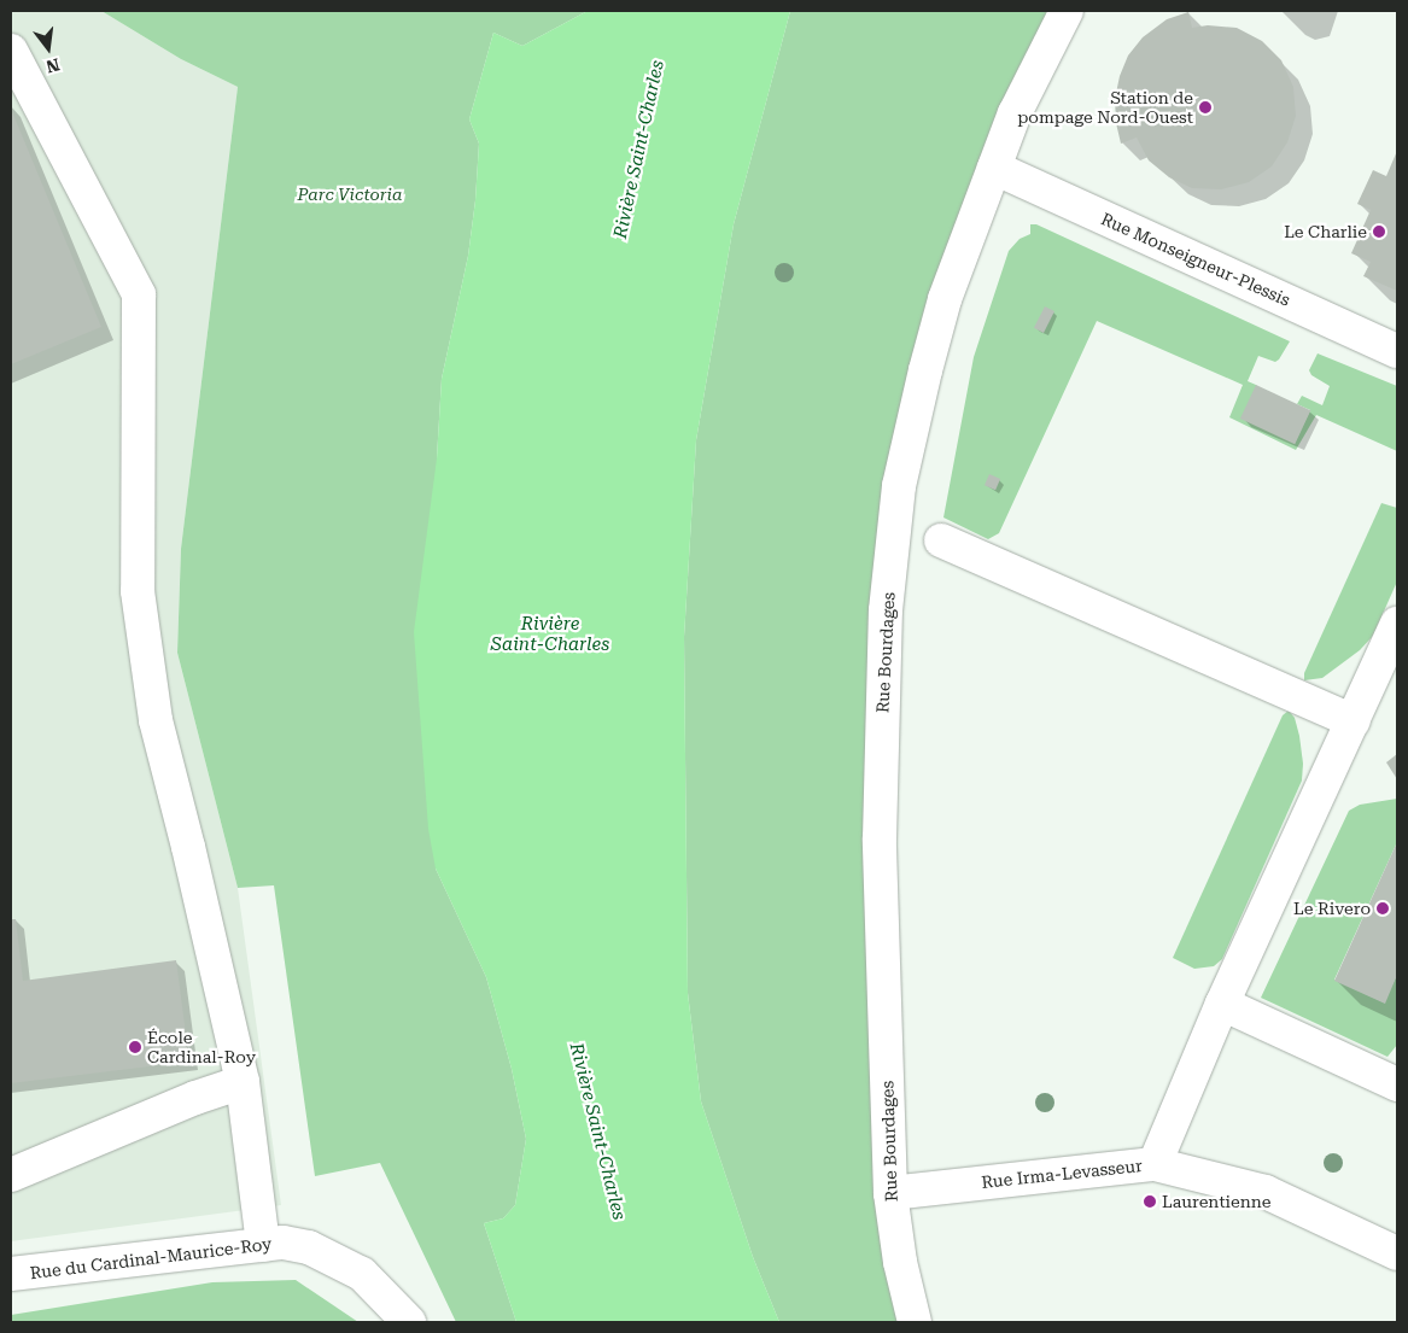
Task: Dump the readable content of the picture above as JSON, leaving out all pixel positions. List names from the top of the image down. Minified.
{"streets":{"street":["Rue Monseigneur-Plessis","Rue Bourdages","Rue Irma-Levasseur","Rue du Cardinal-Maurice-Roy"]},"crossings":[["Rue Monseigneur-Plessis","Rue Bourdages"],["Rue Bourdages","Rue Irma-Levasseur"]],"water":["Rivière Saint-Charles"],"parks":["Parc Victoria"],"places":["Station de pompage Nord-Ouest","Le Charlie","Le Rivero","École Cardinal-Roy","Laurentienne"],"north":"bottom"}
